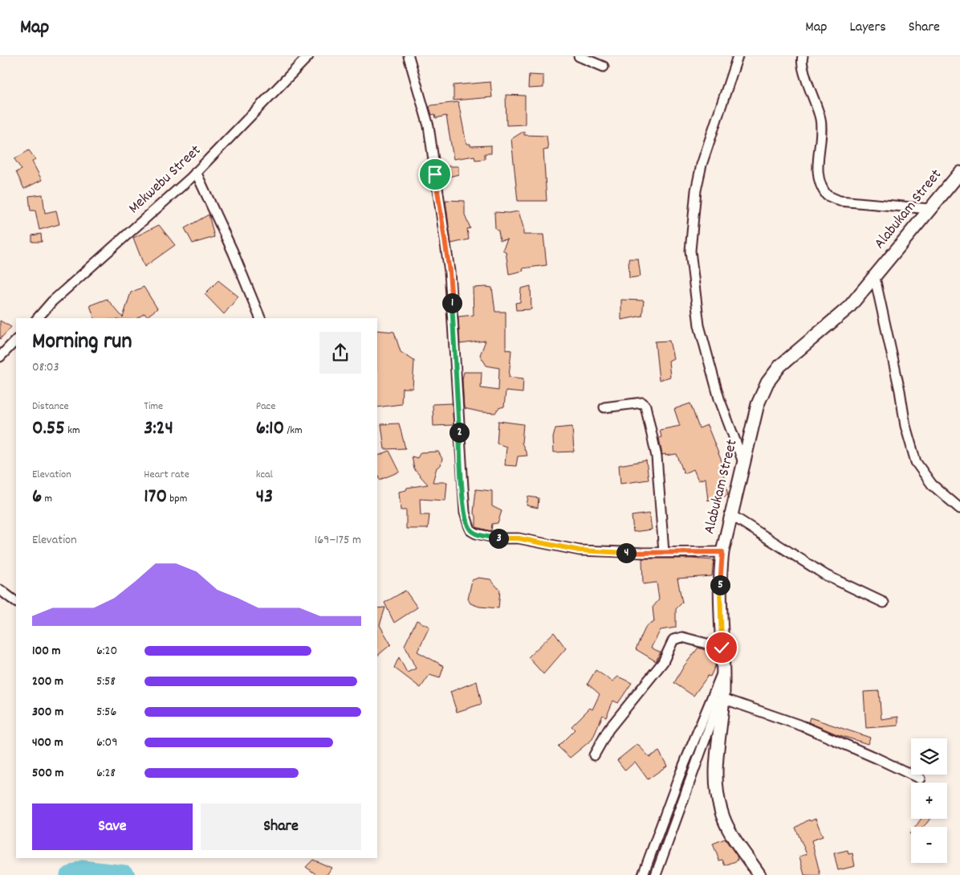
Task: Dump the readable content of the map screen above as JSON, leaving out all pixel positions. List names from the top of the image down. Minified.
{"streets":{"street":["Mekwebu Street","Alabukam Street"]},"page":{"header":"Map","nav":["Map","Layers","Share"],"pins":["1","2","3","4","5"],"heading":["Morning run","08:03"],"stats":[["Distance","0.55 km"],["Time","3:24"],["Pace","6:10 /km"],["Elevation","6 m"],["Heart rate","170 bpm"],["kcal","43"]],"chart":["Elevation","169–175 m"],"list":[{"name":"100 m","note":"6:20"},{"name":"200 m","note":"5:58"},{"name":"300 m","note":"5:56"},{"name":"400 m","note":"6:09"},{"name":"500 m","note":"6:28"}],"map_buttons":["+","−"],"buttons":["Save","Share"]}}
